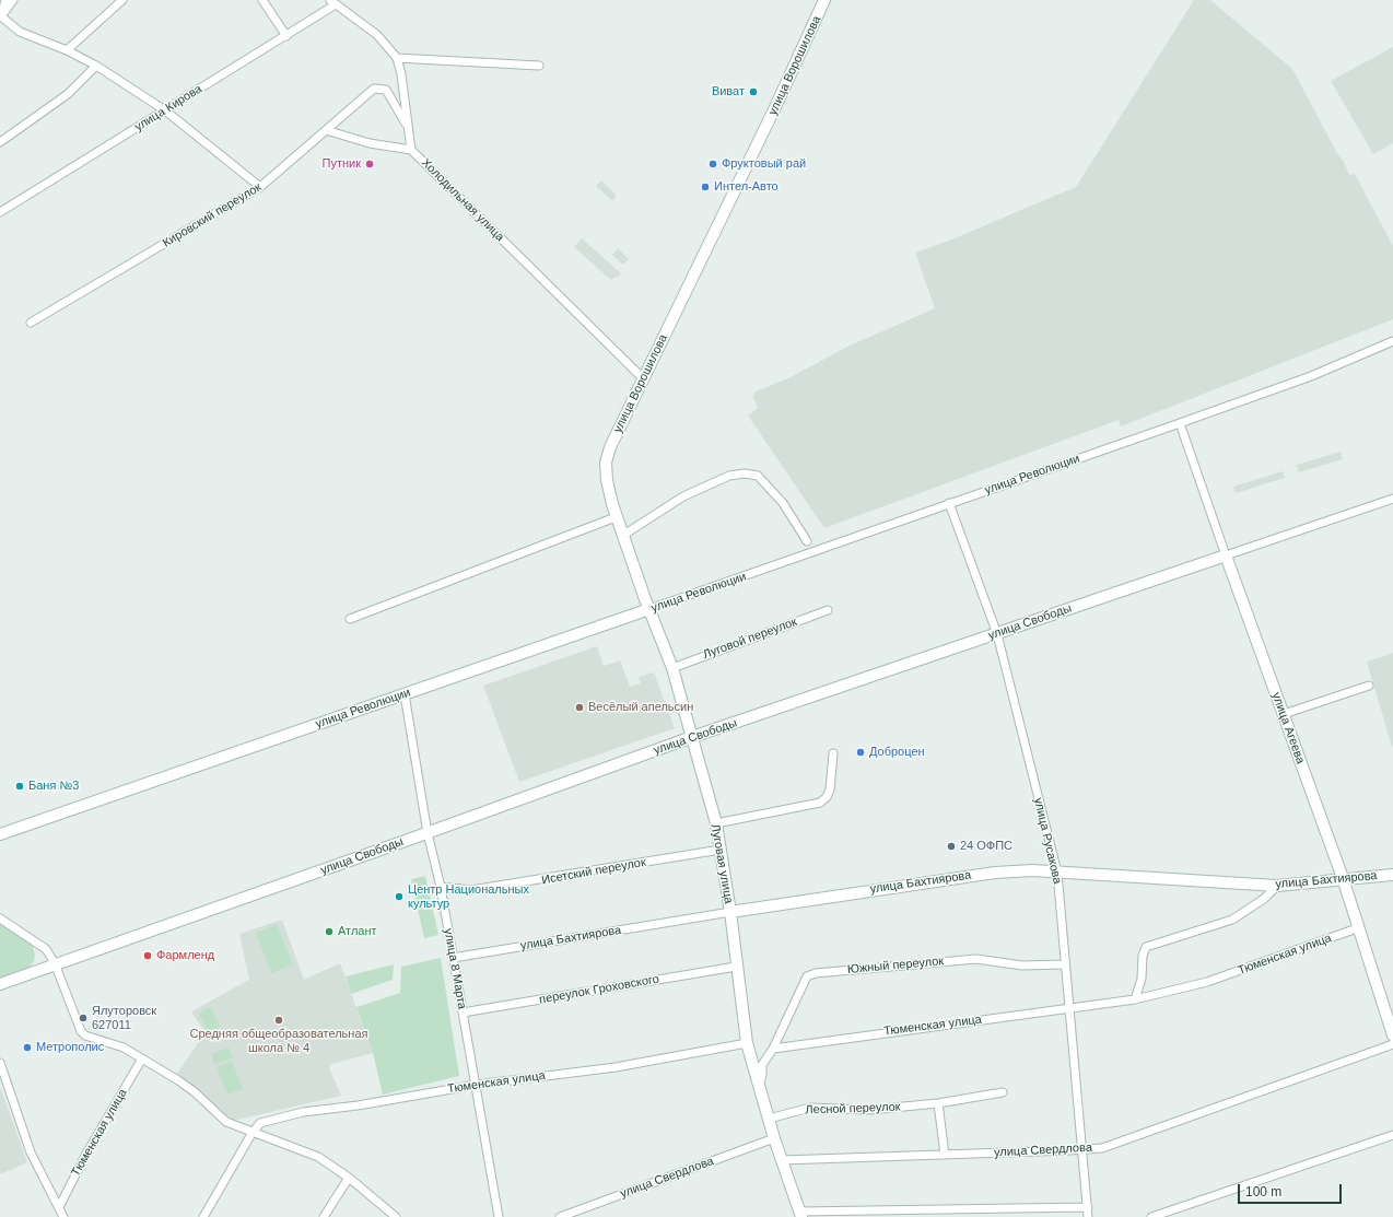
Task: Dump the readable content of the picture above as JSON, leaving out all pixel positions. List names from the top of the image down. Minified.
{"streets":{"main road":["улица Ворошилова","улица Революции","улица Свободы","улица Агеева","Луговая улица","улица Бахтиярова"],"street":["улица Кирова","Холодильная улица","Кировский переулок","Луговой переулок","улица Русакова","Исетский переулок","Тюменская улица","Южный переулок","улица 8 Марта","переулок Гроховского","Лесной переулок","улица Свердлова"]},"crossings":[["улица Ворошилова","Холодильная улица"],["улица Ворошилова","Луговая улица"],["улица Кирова","Холодильная улица"],["Холодильная улица","Кировский переулок"],["улица Революции","улица Агеева"],["улица Революции","улица Русакова"],["улица Революции","Луговая улица"],["улица Революции","улица 8 Марта"],["улица Свободы","улица Агеева"],["улица Свободы","улица Русакова"],["улица Свободы","Луговая улица"],["улица Свободы","улица 8 Марта"],["Луговой переулок","Луговая улица"],["улица Агеева","улица Бахтиярова"],["улица Агеева","Тюменская улица"],["улица Русакова","улица Бахтиярова"],["улица Русакова","Тюменская улица"],["улица Русакова","Южный переулок"],["улица Русакова","улица Свердлова"],["Луговая улица","Исетский переулок"],["Луговая улица","улица Бахтиярова"],["Луговая улица","Тюменская улица"],["Луговая улица","переулок Гроховского"],["Луговая улица","Лесной переулок"],["Луговая улица","улица Свердлова"],["Исетский переулок","улица 8 Марта"],["улица Бахтиярова","улица 8 Марта"],["Тюменская улица","Южный переулок"],["Тюменская улица","улица 8 Марта"],["улица 8 Марта","переулок Гроховского"]],"places":["Виват","Путник","Фруктовый рай","Интел-Авто","Весёлый апельсин","Доброцен","Баня №3","24 ОФПС","Центр Национальных культур","Атлант","Фармленд","Ялуторовск 627011","Средняя общеобразовательная школа № 4","Метрополис"],"scale_bar":"100 m"}
